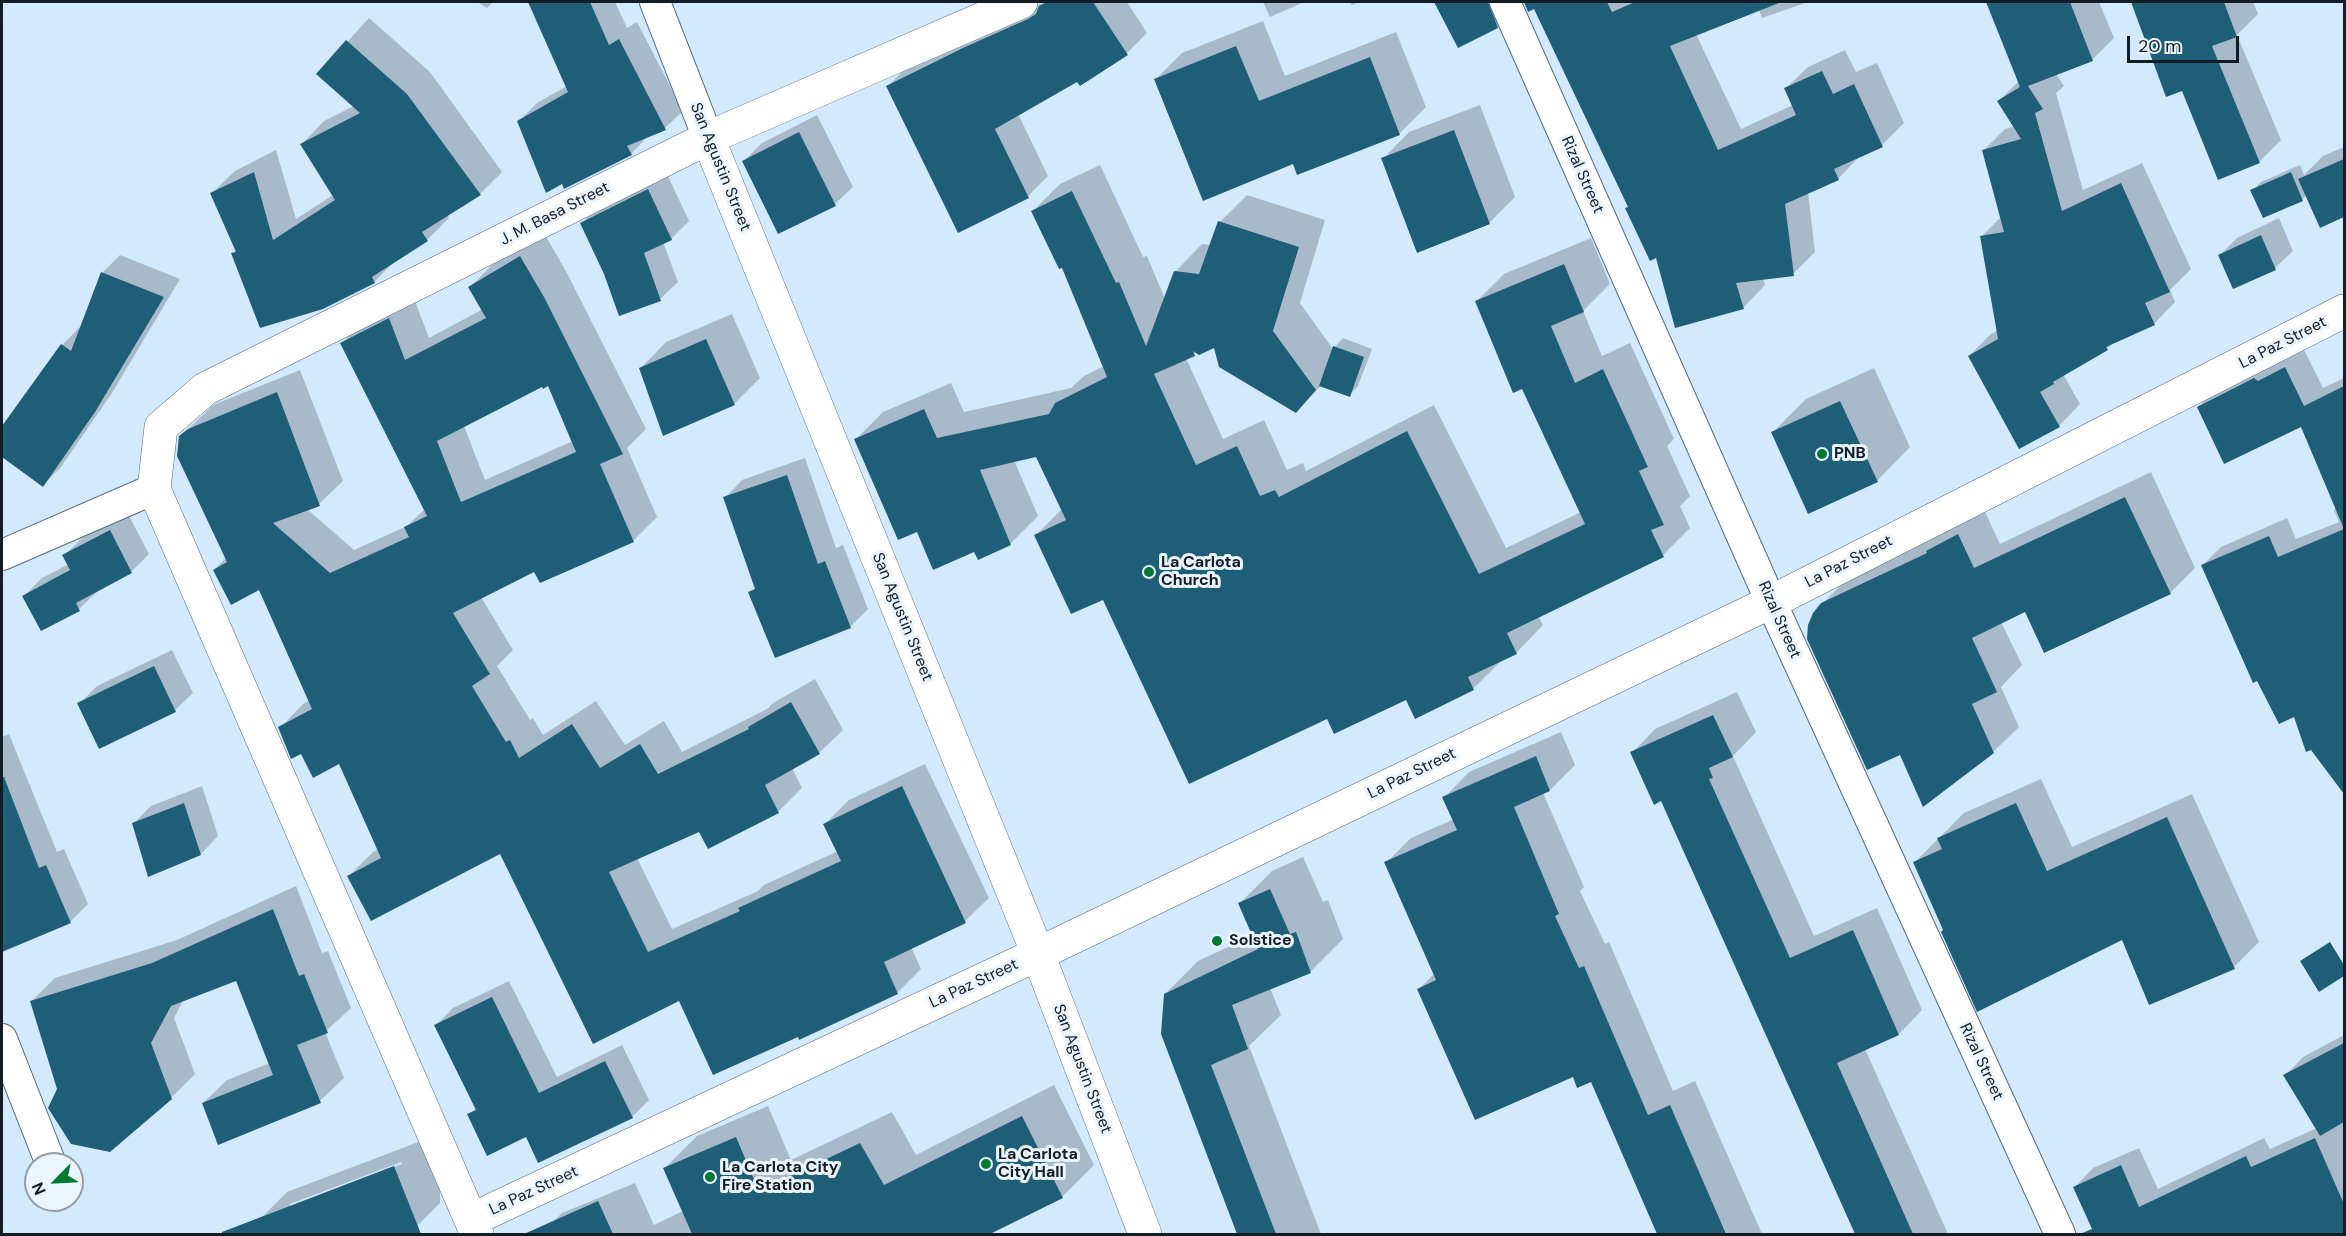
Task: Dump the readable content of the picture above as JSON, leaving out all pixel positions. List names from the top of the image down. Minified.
{"streets":{"street":["San Agustin Street","Rizal Street","J. M. Basa Street","La Paz Street"]},"crossings":[["San Agustin Street","J. M. Basa Street"],["San Agustin Street","La Paz Street"],["Rizal Street","La Paz Street"]],"places":["PNB","La Carlota Church","Solstice","La Carlota City Hall","La Carlota City Fire Station"],"scale_bar":"20 m","north":"bottom left"}
